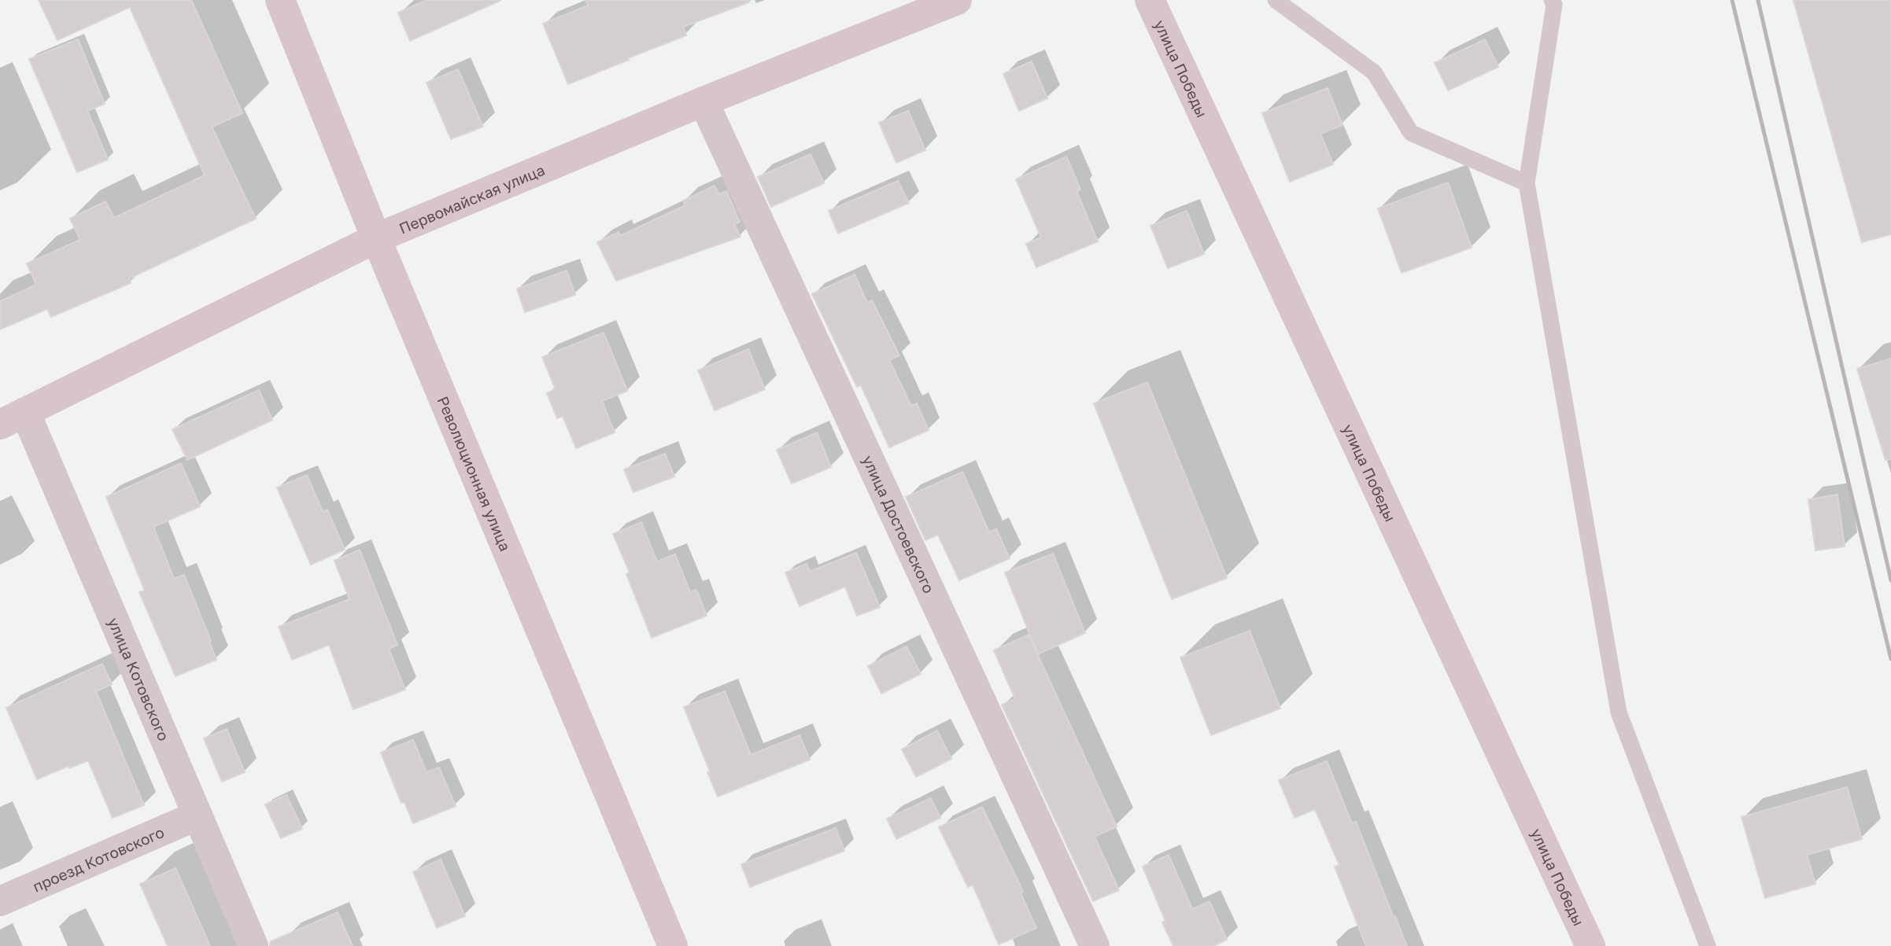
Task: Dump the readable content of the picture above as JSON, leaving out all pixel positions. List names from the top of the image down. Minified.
{"streets":{"street":["улица Победы","Первомайская улица","Революционная улица","улица Достоевского","улица Котовского","проезд Котовского"]},"crossings":[["Первомайская улица","Революционная улица"],["Первомайская улица","улица Достоевского"],["Первомайская улица","улица Котовского"],["улица Котовского","проезд Котовского"]]}
